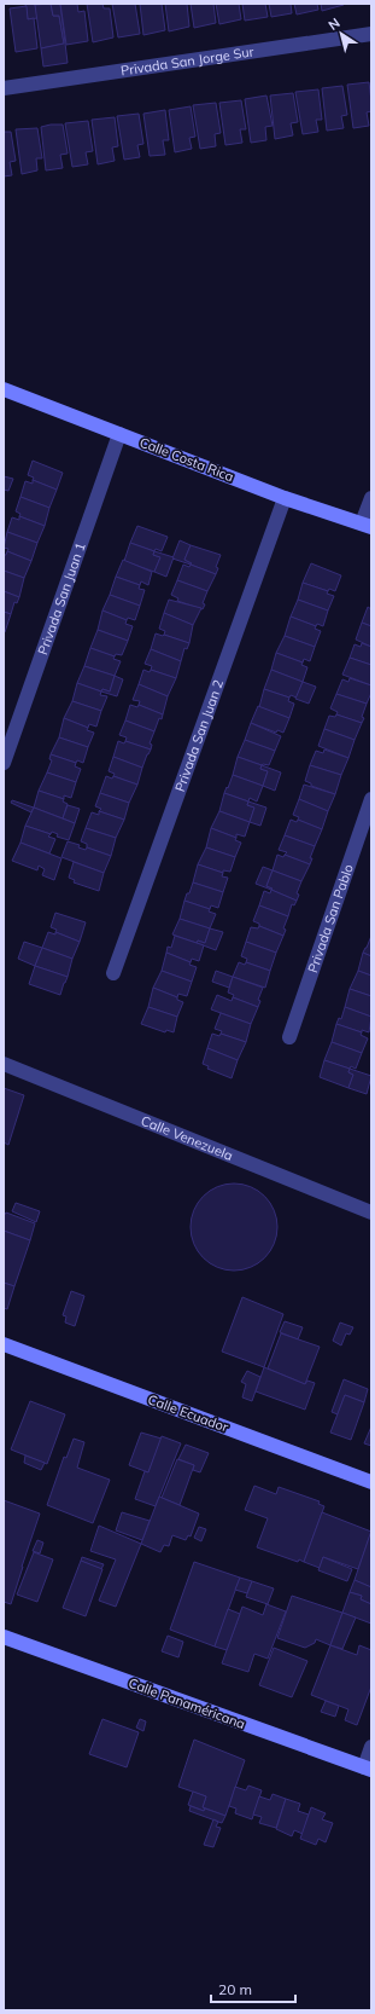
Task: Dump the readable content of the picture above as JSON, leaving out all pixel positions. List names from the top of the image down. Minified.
{"streets":{"street":["Privada San Jorge Sur","Calle Costa Rica","Privada San Juan 1","Privada San Juan 2","Privada San Pablo","Calle Venezuela","Calle Ecuador","Calle Panaméricana"]},"crossings":[["Calle Costa Rica","Privada San Juan 1"],["Calle Costa Rica","Privada San Juan 2"]],"scale_bar":"20 m","north":"top left"}
